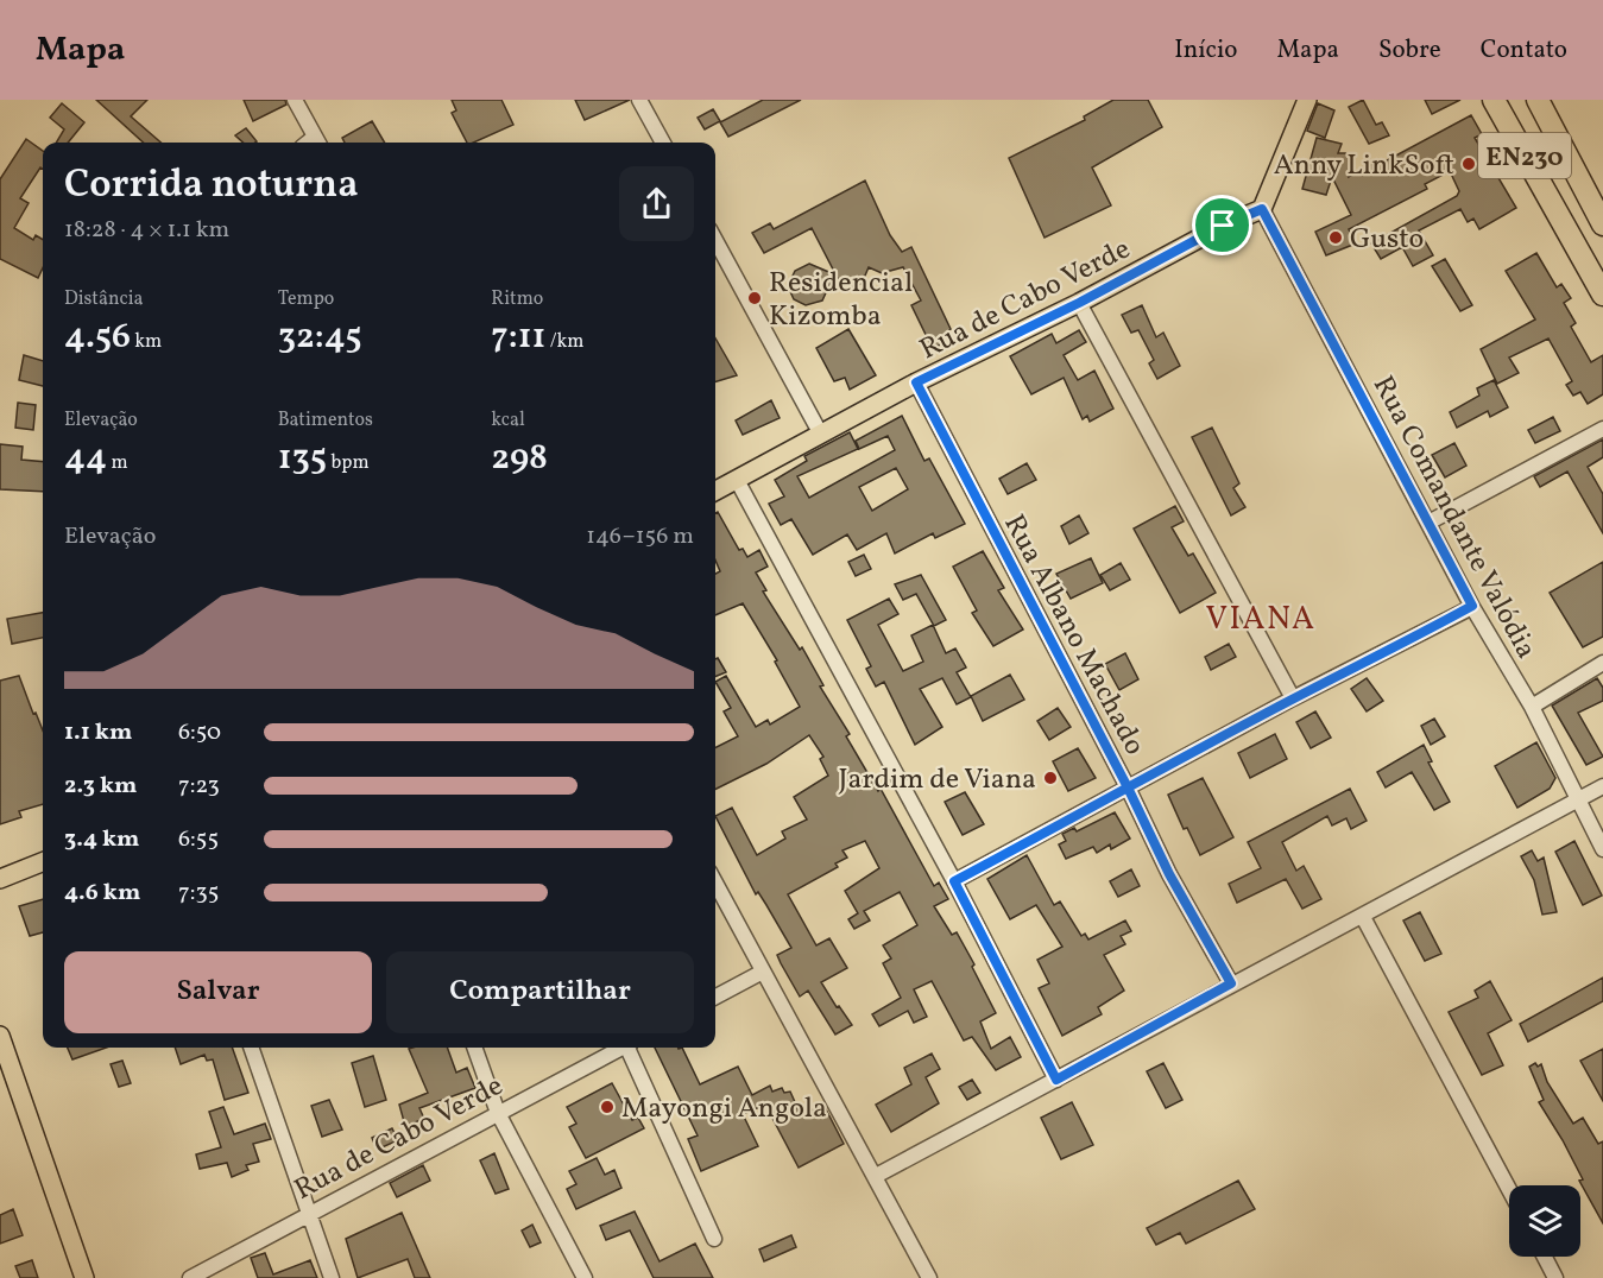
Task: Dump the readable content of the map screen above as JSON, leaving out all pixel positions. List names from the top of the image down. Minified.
{"streets":{"highway":["EN230"],"main road":["Rua de Cabo Verde"],"street":["Rua Comandante Valódia","Rua Albano Machado"]},"crossings":[["Rua de Cabo Verde","Rua Comandante Valódia"],["Rua de Cabo Verde","Rua Albano Machado"]],"districts":["VIANA"],"places":["Anny LinkSoft","Gusto","Residencial Kizomba","Jardim de Viana","Mayongi Angola"],"page":{"header":"Mapa","nav":["Início","Mapa","Sobre","Contato"],"heading":["Corrida noturna","18:28 · 4 × 1.1 km"],"stats":[["Distância","4.56 km"],["Tempo","32:45"],["Ritmo","7:11 /km"],["Elevação","44 m"],["Batimentos","135 bpm"],["kcal","298"]],"chart":["Elevação","146–156 m"],"list":[{"name":"1.1 km","note":"6:50"},{"name":"2.3 km","note":"7:23"},{"name":"3.4 km","note":"6:55"},{"name":"4.6 km","note":"7:35"}],"buttons":["Salvar","Compartilhar"]}}
